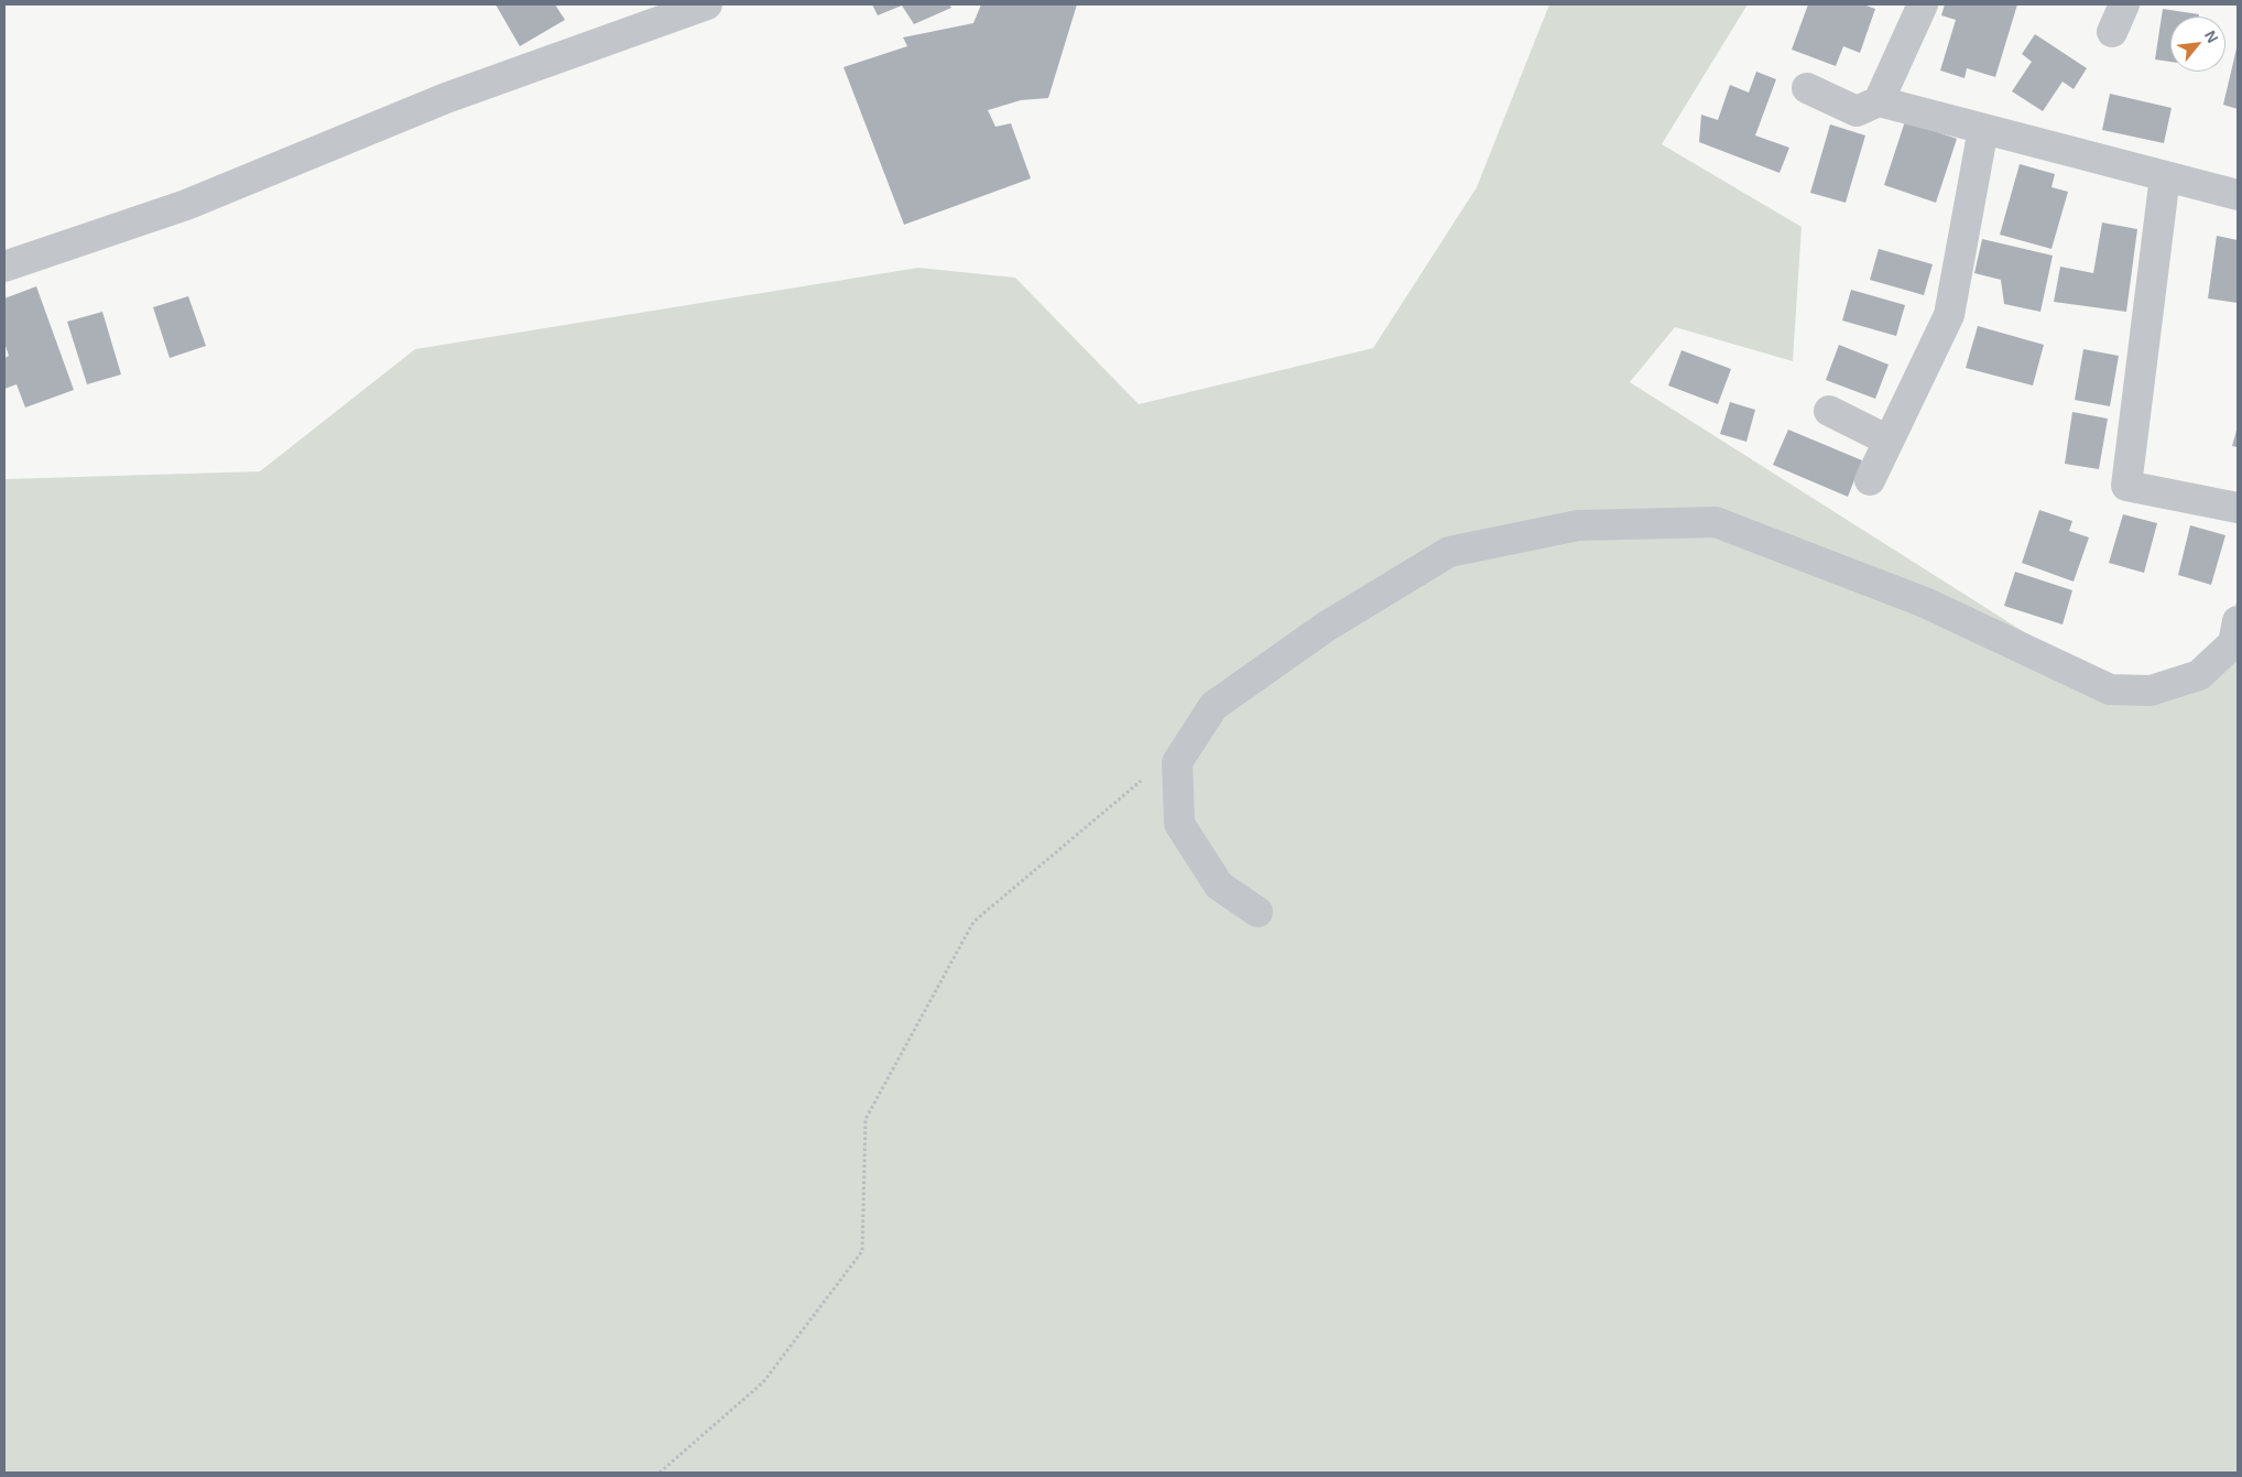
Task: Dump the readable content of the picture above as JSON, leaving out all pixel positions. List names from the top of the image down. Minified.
{"north":"top right"}
